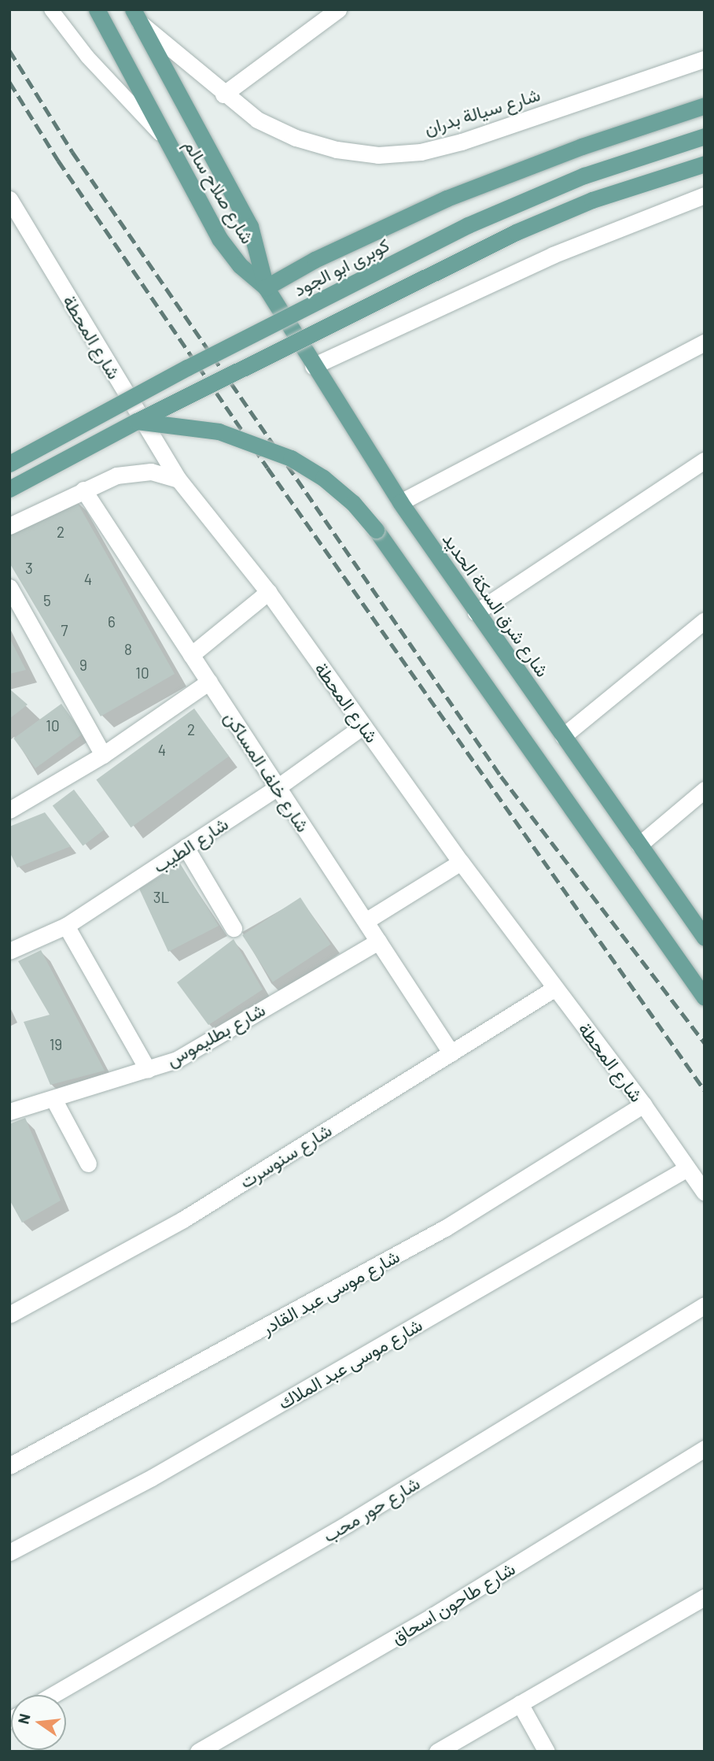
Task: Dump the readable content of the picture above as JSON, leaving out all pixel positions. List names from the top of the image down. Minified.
{"streets":{"main road":["شارع صلاح سالم","كوبرى ابو الجود","شارع شرق السكة الحديد"],"street":["شارع سيالة بدران","شارع المحطة","شارع خلف المساكن","شارع الطيب","شارع بطليموس","شارع سنوسرت","شارع موسى عبد القادر","شارع موسى عبد الملاك","شارع حور محب","شارع طاحون اسحاق"]},"crossings":[["شارع سيالة بدران","شارع صلاح سالم"],["شارع صلاح سالم","شارع شرق السكة الحديد"],["شارع المحطة","شارع الطيب"],["شارع المحطة","شارع سنوسرت"],["شارع المحطة","شارع موسى عبد القادر"],["شارع المحطة","شارع موسى عبد الملاك"],["شارع خلف المساكن","شارع الطيب"],["شارع خلف المساكن","شارع بطليموس"],["شارع خلف المساكن","شارع سنوسرت"]],"house_numbers":["2","3","4","5","6","7","8","9","10","10","2","4","3L","19"],"north":"left"}
